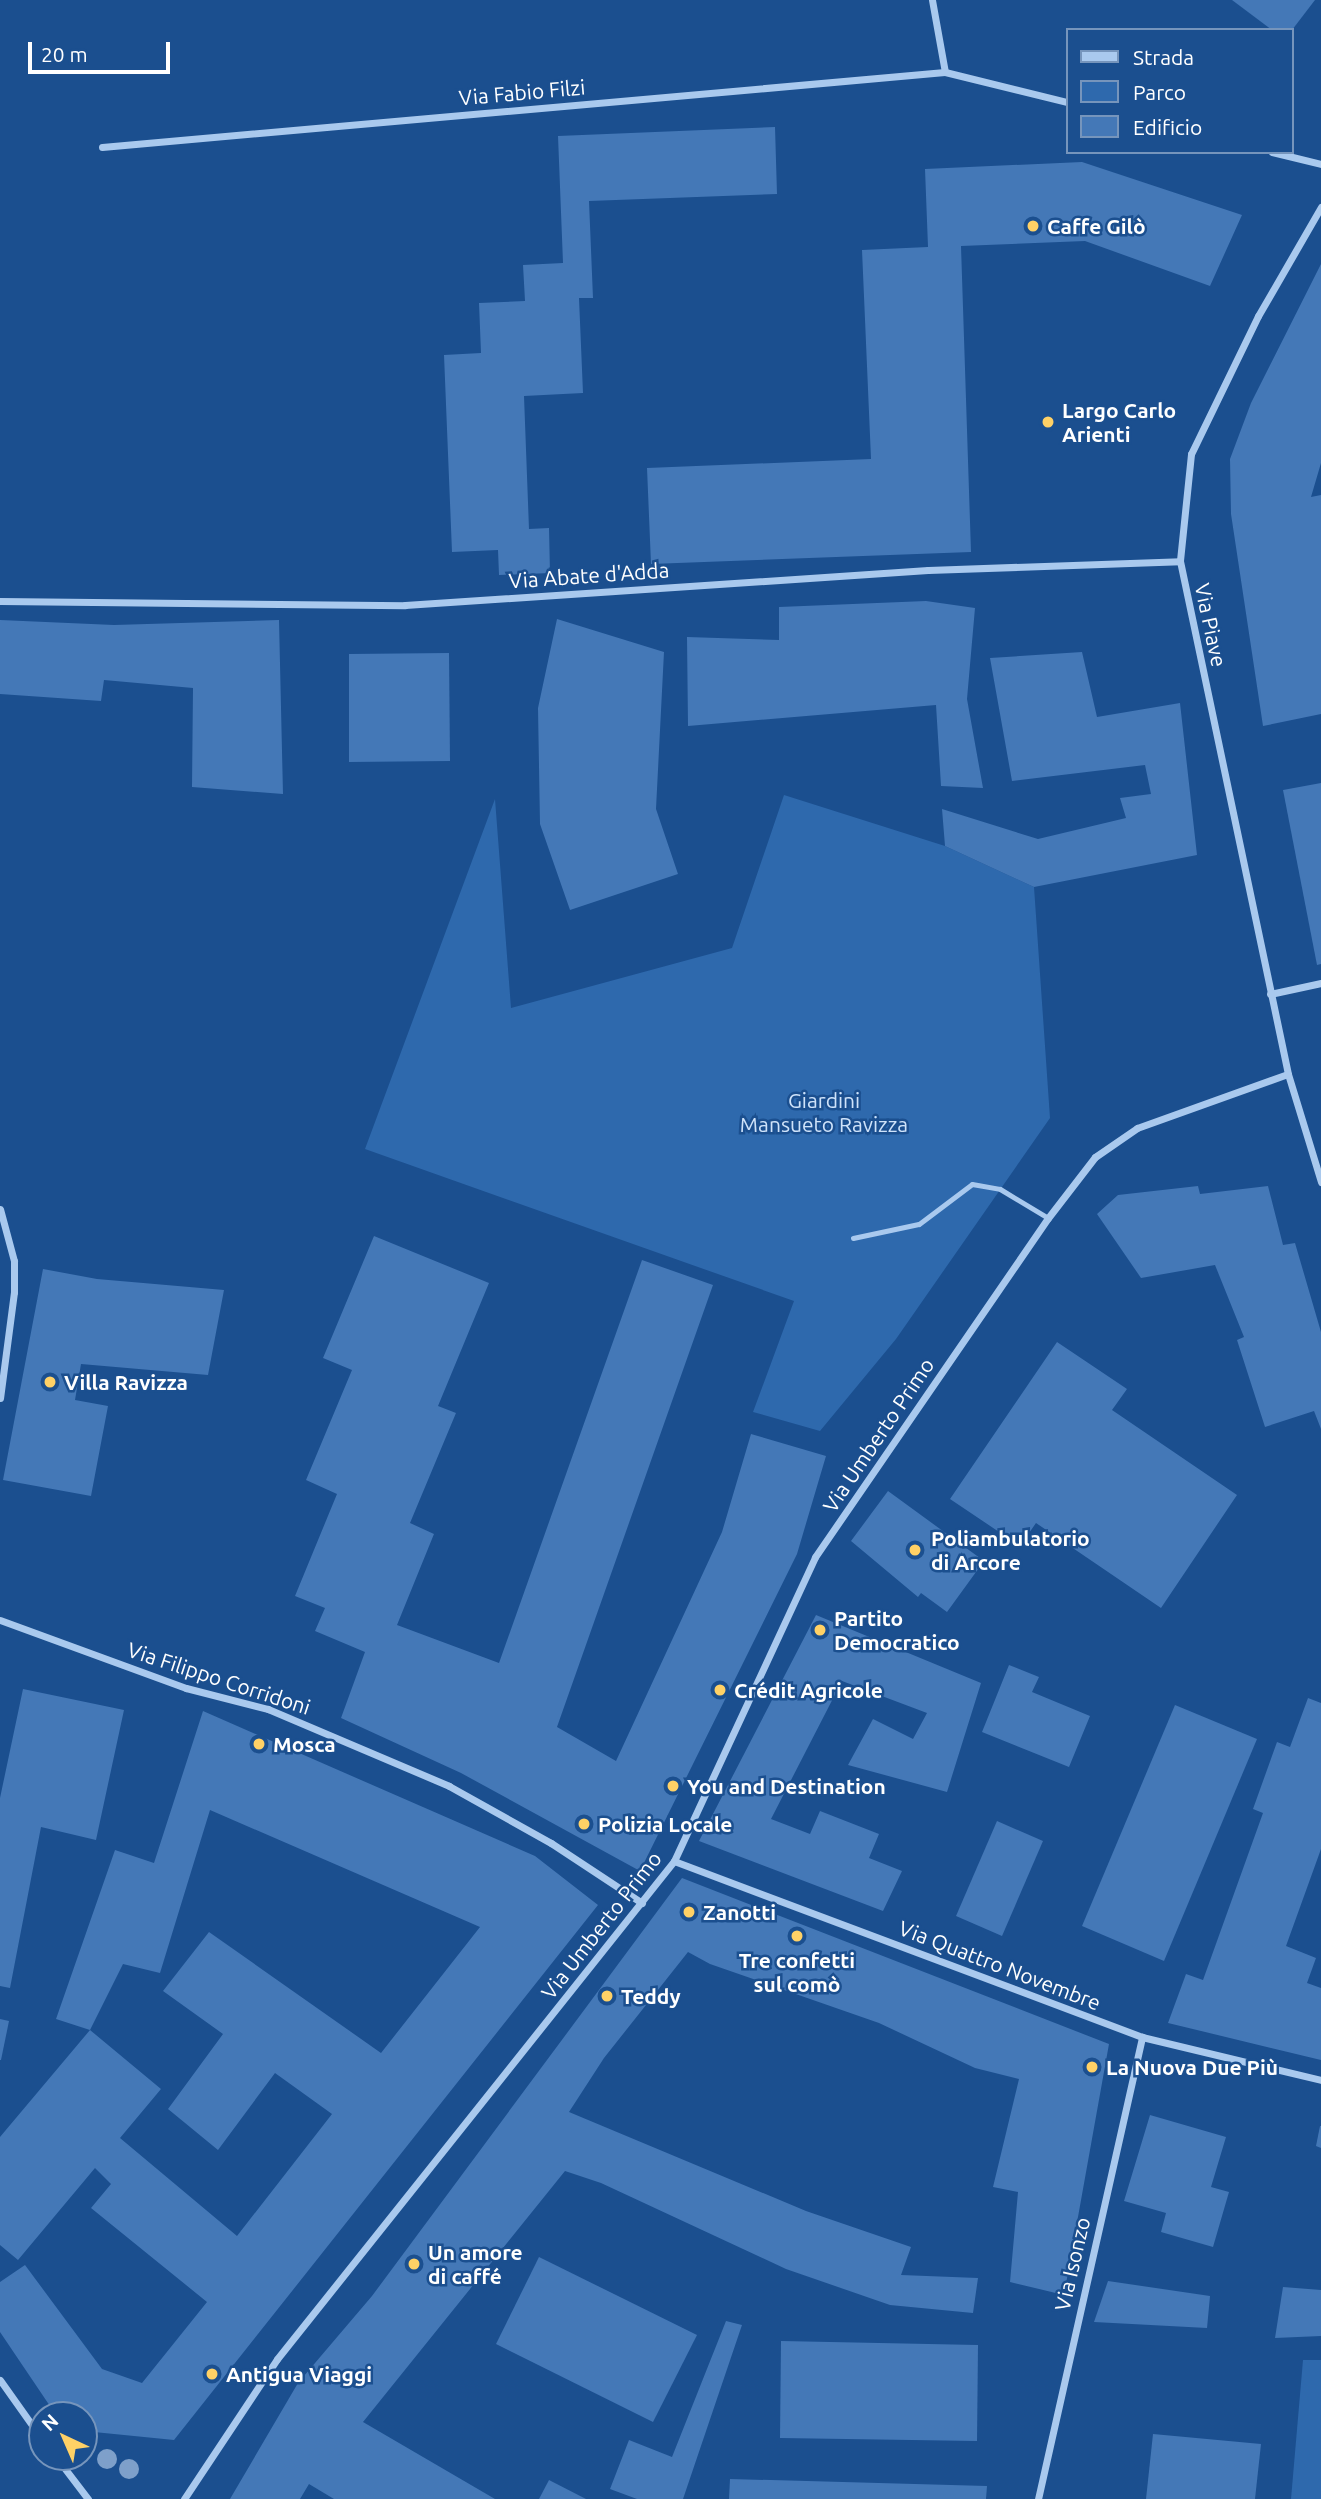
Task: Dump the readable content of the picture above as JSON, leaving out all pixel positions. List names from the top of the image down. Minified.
{"streets":{"street":["Via Fabio Filzi","Via Abate d'Adda","Via Piave","Via Umberto Primo","Via Filippo Corridoni","Via Quattro Novembre","Via Isonzo"]},"crossings":[["Via Abate d'Adda","Via Piave"],["Via Piave","Via Umberto Primo"],["Via Umberto Primo","Via Filippo Corridoni"],["Via Umberto Primo","Via Quattro Novembre"],["Via Quattro Novembre","Via Isonzo"]],"parks":["Giardini Mansueto Ravizza"],"places":["Caffe Gilò","Largo Carlo Arienti","Villa Ravizza","Poliambulatorio di Arcore","Partito Democratico","Crédit Agricole","Mosca","You and Destination","Polizia Locale","Zanotti","Tre confetti sul comò","Teddy","La Nuova Due Più","Un amore di caffé","Antigua Viaggi"],"legend":["Strada","Parco","Edificio"],"scale_bar":"20 m","north":"top left"}
